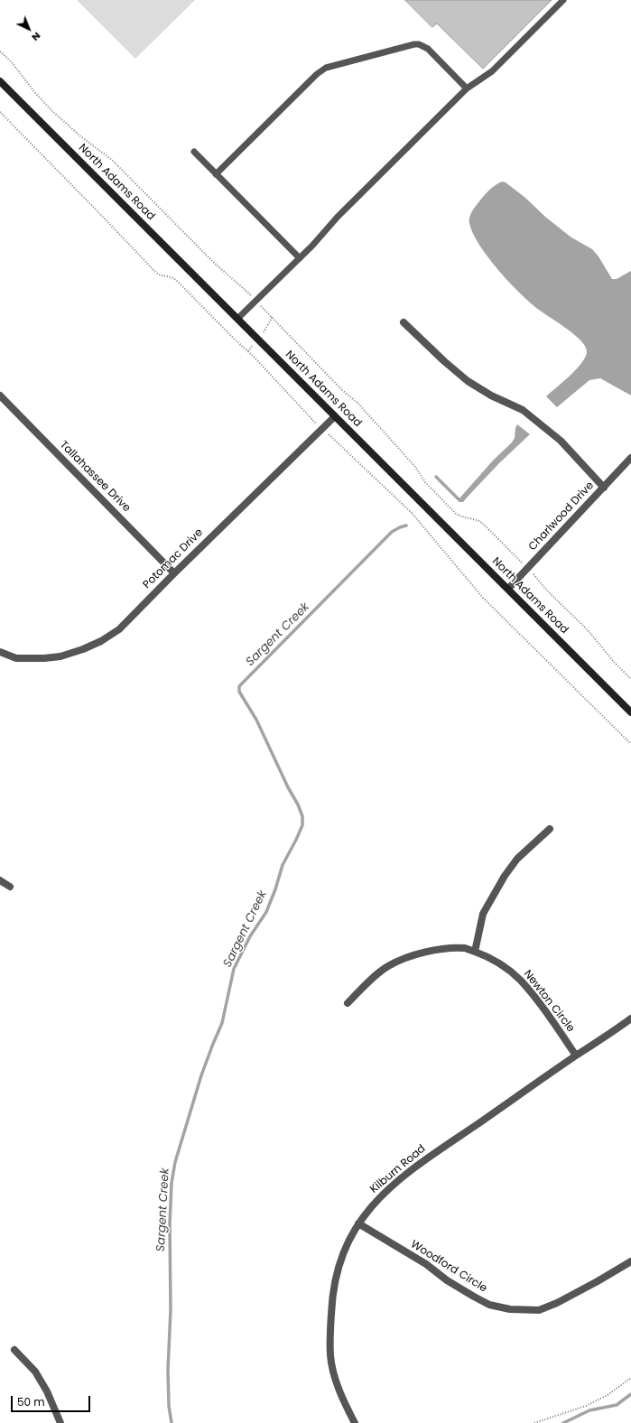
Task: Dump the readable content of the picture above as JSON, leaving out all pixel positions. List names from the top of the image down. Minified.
{"streets":{"main road":["North Adams Road"],"street":["Tallahassee Drive","Charlwood Drive","Potomac Drive","Newton Circle","Kilburn Road","Woodford Circle"]},"crossings":[["North Adams Road","Charlwood Drive"],["North Adams Road","Potomac Drive"],["Tallahassee Drive","Potomac Drive"],["Newton Circle","Kilburn Road"],["Kilburn Road","Woodford Circle"]],"water":["Sargent Creek"],"scale_bar":"50 m","north":"bottom right"}
